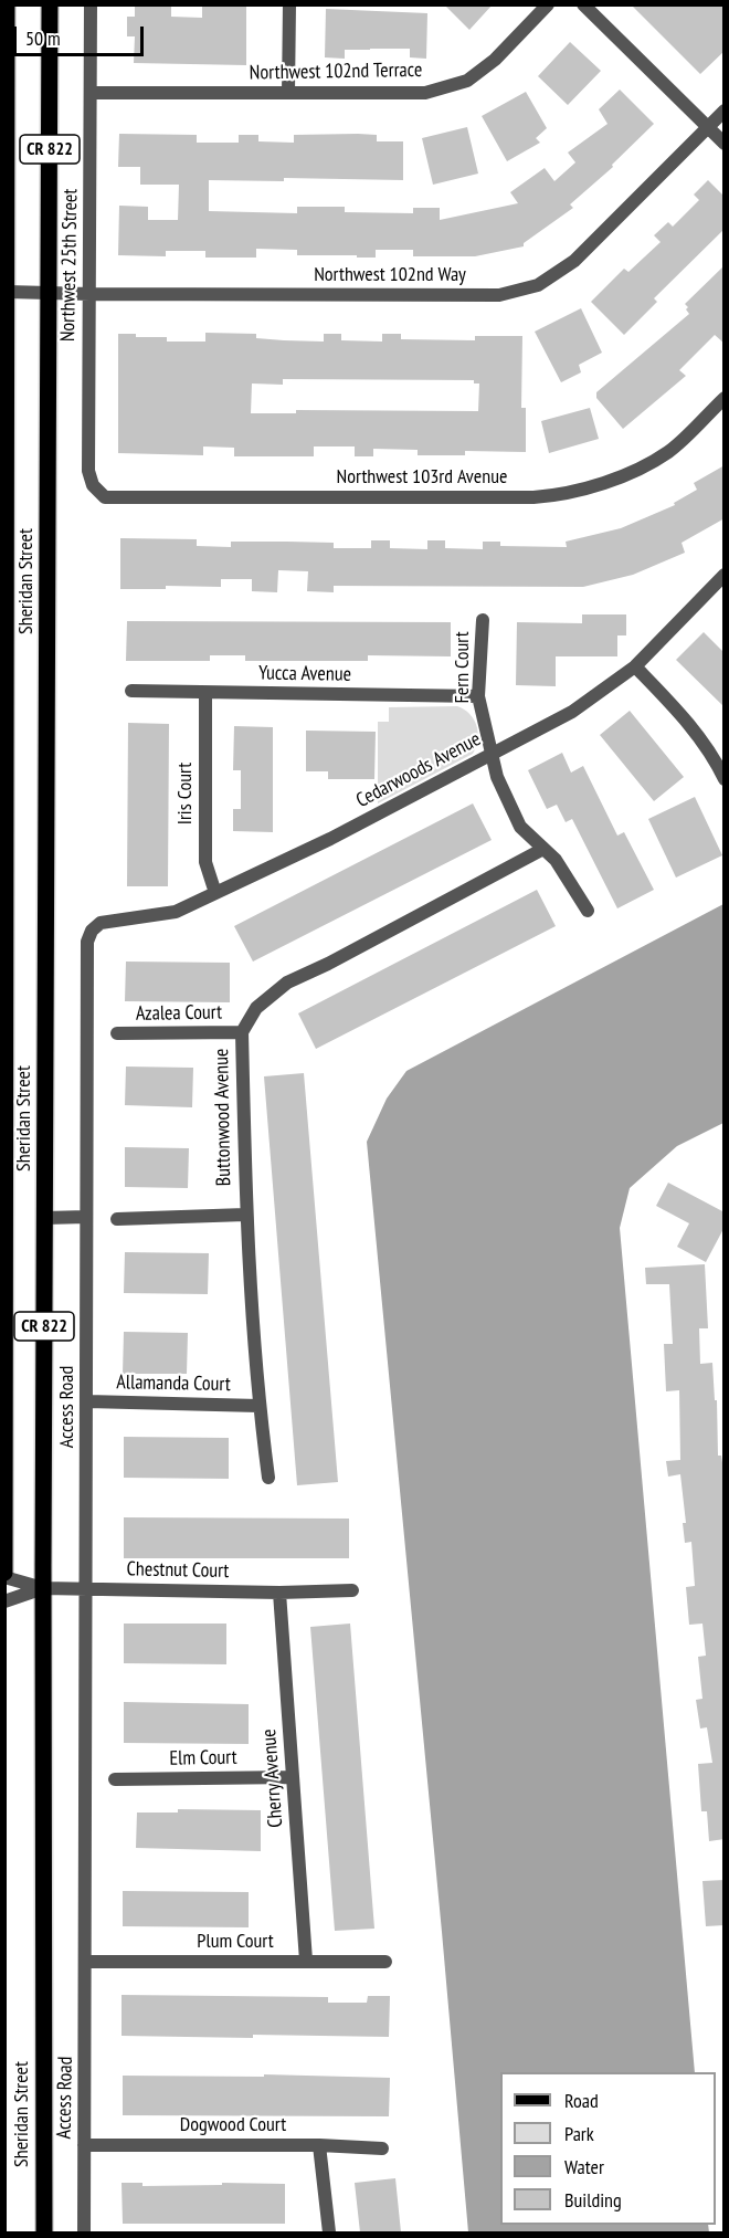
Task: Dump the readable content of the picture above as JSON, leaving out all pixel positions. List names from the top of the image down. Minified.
{"streets":{"main road":["CR 822","Sheridan Street"],"street":["Northwest 102nd Terrace","Northwest 25th Street","Northwest 102nd Way","Northwest 103rd Avenue","Fern Court","Yucca Avenue","Cedarwoods Avenue","Iris Court","Azalea Court","Buttonwood Avenue","Allamanda Court","Access Road","Chestnut Court","Elm Court","Cherry Avenue","Plum Court","Dogwood Court"]},"crossings":[["Northwest 102nd Terrace","Northwest 25th Street"],["Northwest 25th Street","Northwest 102nd Way"],["Northwest 25th Street","Northwest 103rd Avenue"],["Northwest 102nd Way","Sheridan Street"],["Sheridan Street","Chestnut Court"],["Fern Court","Yucca Avenue"],["Fern Court","Cedarwoods Avenue"],["Fern Court","Buttonwood Avenue"],["Yucca Avenue","Iris Court"],["Cedarwoods Avenue","Iris Court"],["Cedarwoods Avenue","Access Road"],["Azalea Court","Buttonwood Avenue"],["Buttonwood Avenue","Allamanda Court"],["Allamanda Court","Access Road"],["Access Road","Chestnut Court"],["Access Road","Plum Court"],["Access Road","Dogwood Court"],["Chestnut Court","Cherry Avenue"],["Elm Court","Cherry Avenue"],["Cherry Avenue","Plum Court"]],"legend":["Road","Park","Water","Building"],"scale_bar":"50 m"}
